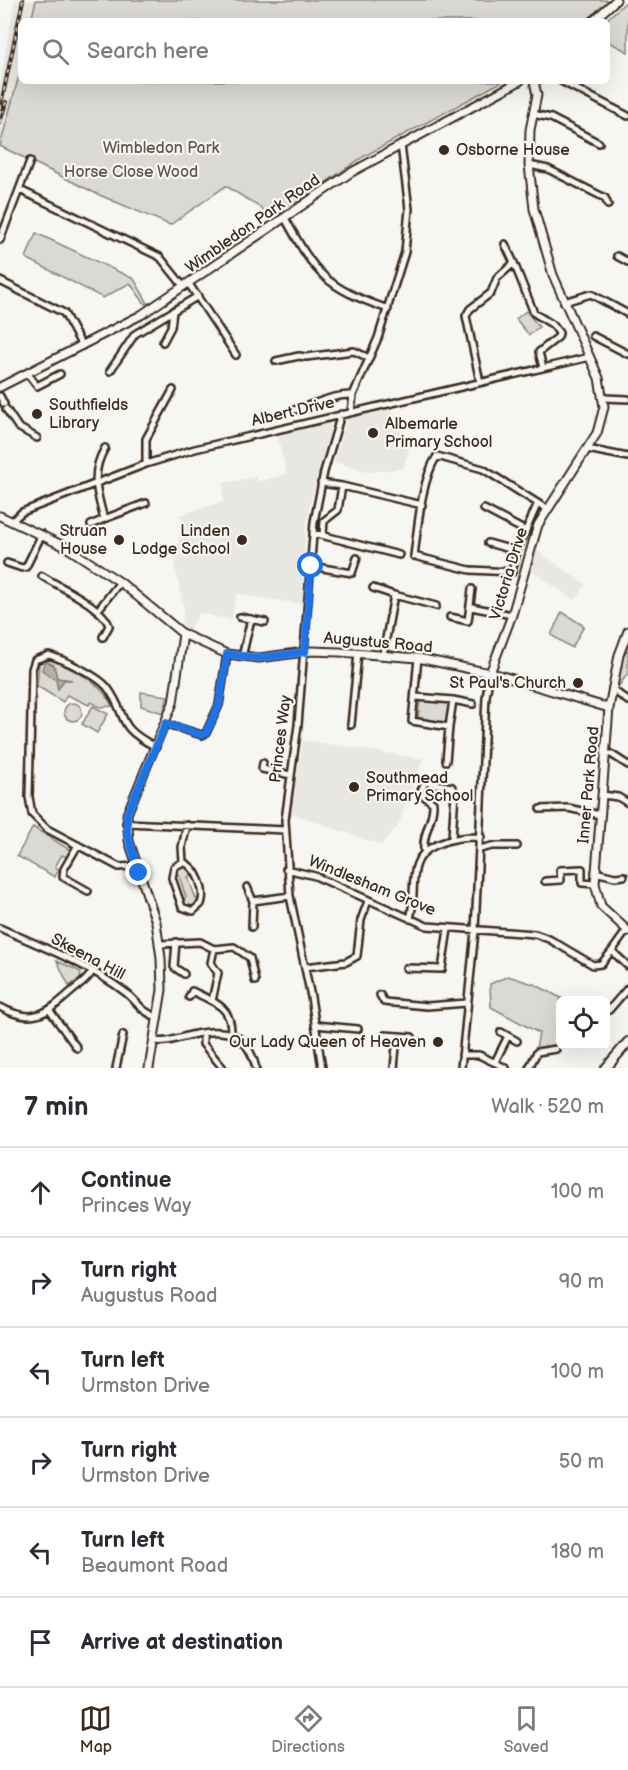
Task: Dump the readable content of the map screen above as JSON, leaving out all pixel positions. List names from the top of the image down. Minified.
{"streets":{"street":["Wimbledon Park Road","Albert Drive","Victoria Drive","Augustus Road","Princes Way","Inner Park Road","Windlesham Grove","Skeena Hill"]},"crossings":[["Albert Drive","Victoria Drive"],["Albert Drive","Augustus Road"],["Albert Drive","Princes Way"],["Victoria Drive","Augustus Road"],["Victoria Drive","Windlesham Grove"],["Augustus Road","Princes Way"],["Augustus Road","Inner Park Road"],["Princes Way","Windlesham Grove"],["Inner Park Road","Windlesham Grove"]],"parks":["Wimbledon Park","Horse Close Wood"],"places":["Osborne House","Southfields Library","Albemarle Primary School","Struan House","Linden Lodge School","St Paul's Church","Southmead Primary School","Our Lady Queen of Heaven"],"page":{"search":"Search here","heading":["7 min","Walk · 520 m"],"list":[["Continue","Princes Way","100 m"],["Turn right","Augustus Road","90 m"],["Turn left","Urmston Drive","100 m"],["Turn right","Urmston Drive","50 m"],["Turn left","Beaumont Road","180 m"],"Arrive at destination"],"nav":["Map","Directions","Saved"]}}
